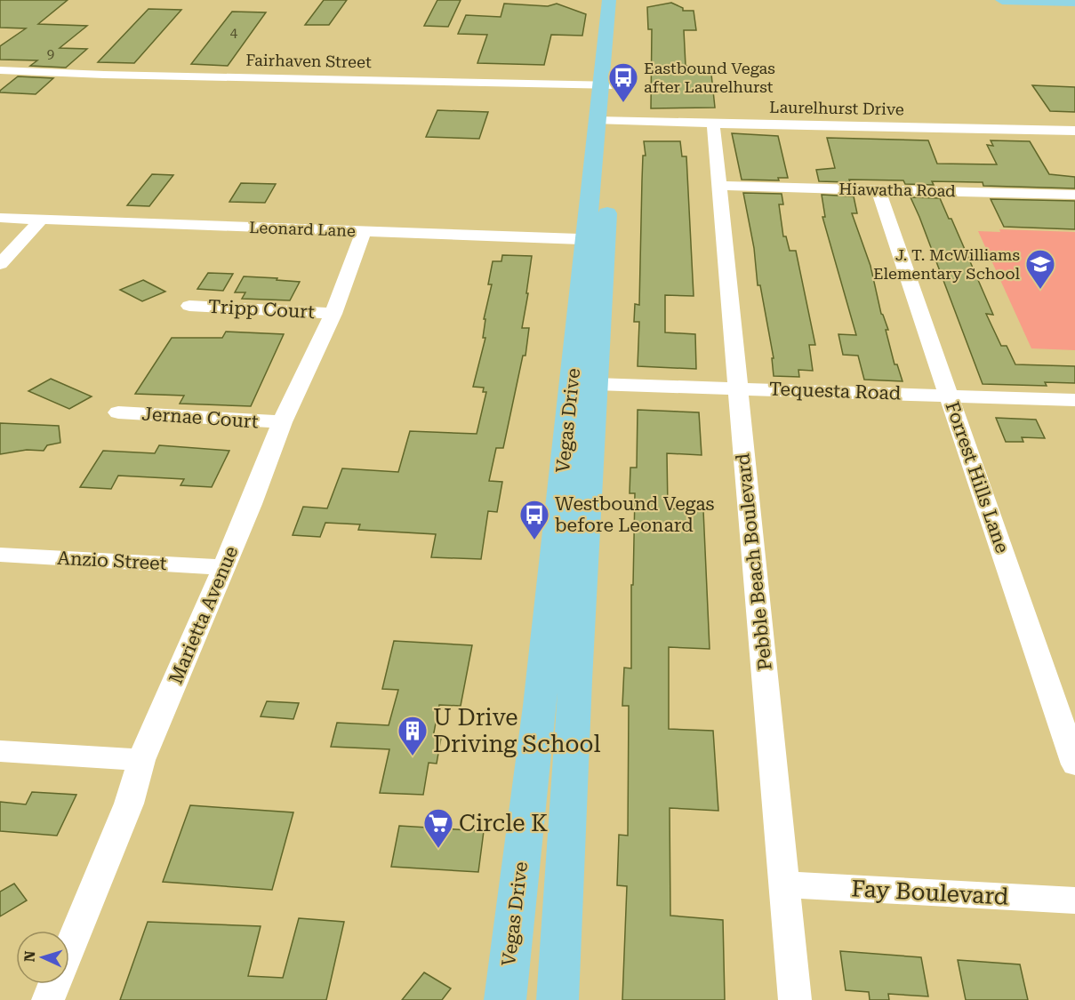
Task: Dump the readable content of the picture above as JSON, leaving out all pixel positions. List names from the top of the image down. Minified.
{"streets":{"main road":["Vegas Drive"],"street":["Fairhaven Street","Laurelhurst Drive","Hiawatha Road","Leonard Lane","Tripp Court","Tequesta Road","Jernae Court","Forrest Hills Lane","Anzio Street","Pebble Beach Boulevard","Marietta Avenue","Fay Boulevard"]},"crossings":[["Fairhaven Street","Vegas Drive"],["Laurelhurst Drive","Vegas Drive"],["Laurelhurst Drive","Pebble Beach Boulevard"],["Hiawatha Road","Forrest Hills Lane"],["Hiawatha Road","Pebble Beach Boulevard"],["Leonard Lane","Vegas Drive"],["Leonard Lane","Marietta Avenue"],["Tripp Court","Marietta Avenue"],["Tequesta Road","Vegas Drive"],["Tequesta Road","Forrest Hills Lane"],["Tequesta Road","Pebble Beach Boulevard"],["Jernae Court","Marietta Avenue"],["Anzio Street","Marietta Avenue"],["Pebble Beach Boulevard","Fay Boulevard"]],"places":{"bus stop":["Eastbound Vegas after Laurelhurst","Westbound Vegas before Leonard"],"school or university":["J. T. McWilliams Elementary School"],"building":["U Drive Driving School"],"supermarket":["Circle K"]},"house_numbers":["4","9"],"north":"left"}
